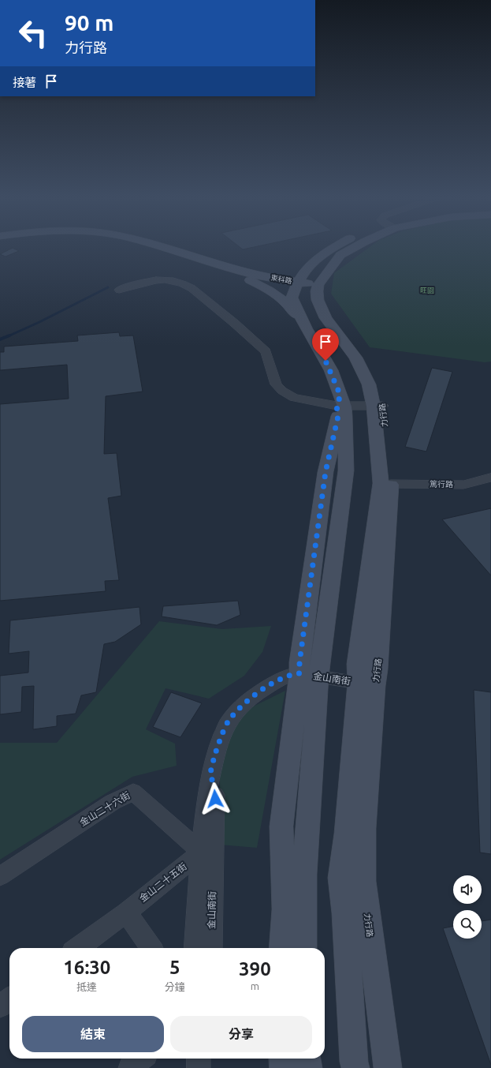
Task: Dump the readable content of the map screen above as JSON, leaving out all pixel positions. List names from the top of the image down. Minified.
{"streets":{"street":["東科路","力行路","篤行路","金山南街","金山二十六街","金山二十五街"]},"crossings":[["東科路","力行路"],["力行路","篤行路"],["力行路","金山南街"],["金山南街","金山二十六街"],["金山南街","金山二十五街"],["金山二十六街","金山二十五街"]],"parks":["旺園"],"page":{"turn":["90 m","力行路"],"then":"接著","eta":["16:30","抵達","5","分鐘","390","m"],"buttons":["結束","分享"]}}
